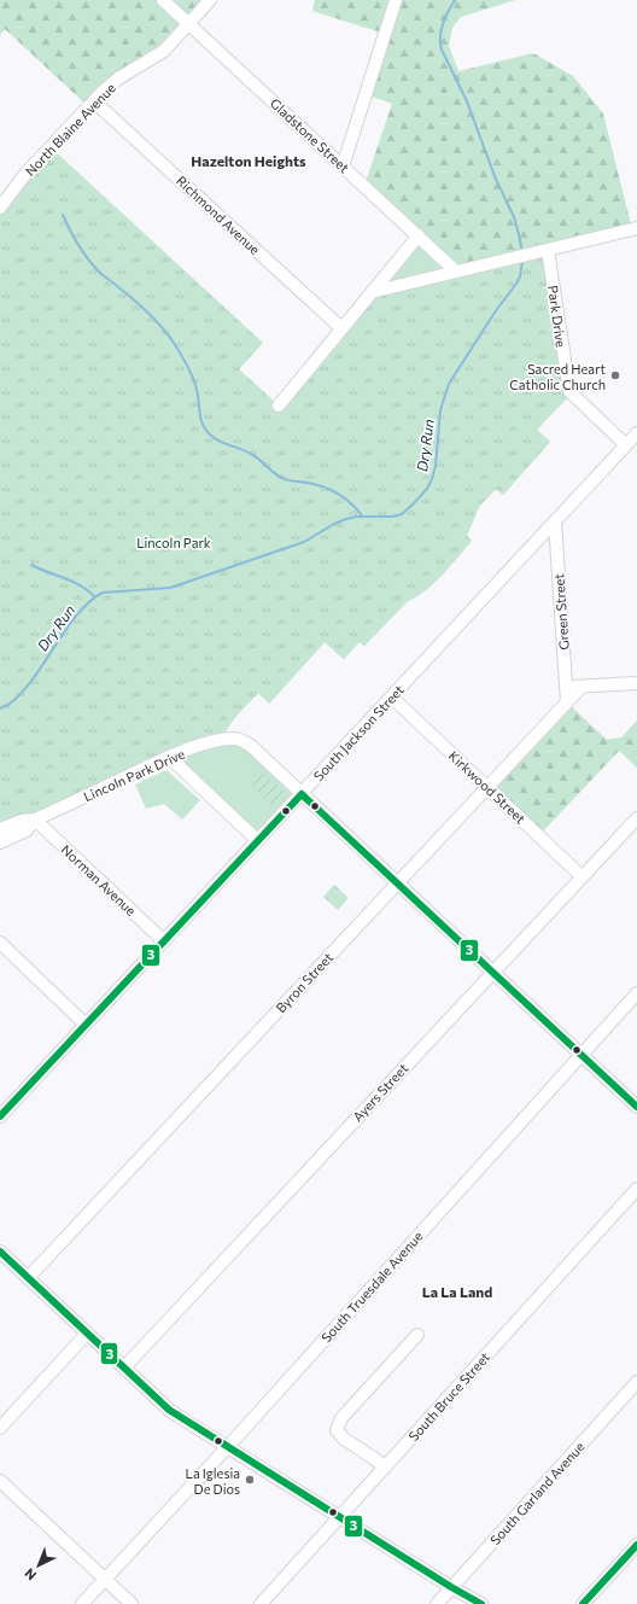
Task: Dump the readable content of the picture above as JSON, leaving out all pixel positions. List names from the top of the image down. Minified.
{"streets":{"street":["North Blaine Avenue","Gladstone Street","Richmond Avenue","Park Drive","Green Street","South Jackson Street","Lincoln Park Drive","Kirkwood Street","Norman Avenue","Byron Street","Ayers Street","South Truesdale Avenue","South Bruce Street","South Garland Avenue"]},"crossings":[["North Blaine Avenue","Gladstone Street"],["North Blaine Avenue","Richmond Avenue"],["Park Drive","South Jackson Street"],["Green Street","South Jackson Street"],["Green Street","Byron Street"],["South Jackson Street","Lincoln Park Drive"],["South Jackson Street","Kirkwood Street"],["South Jackson Street","Norman Avenue"],["Lincoln Park Drive","Norman Avenue"],["Kirkwood Street","Byron Street"],["Kirkwood Street","Ayers Street"]],"districts":["Hazelton Heights","La La Land"],"water":["Dry Run"],"parks":["Lincoln Park"],"places":["Sacred Heart Catholic Church","La Iglesia De Dios"],"lines":["transit line 3"],"north":"bottom left"}
